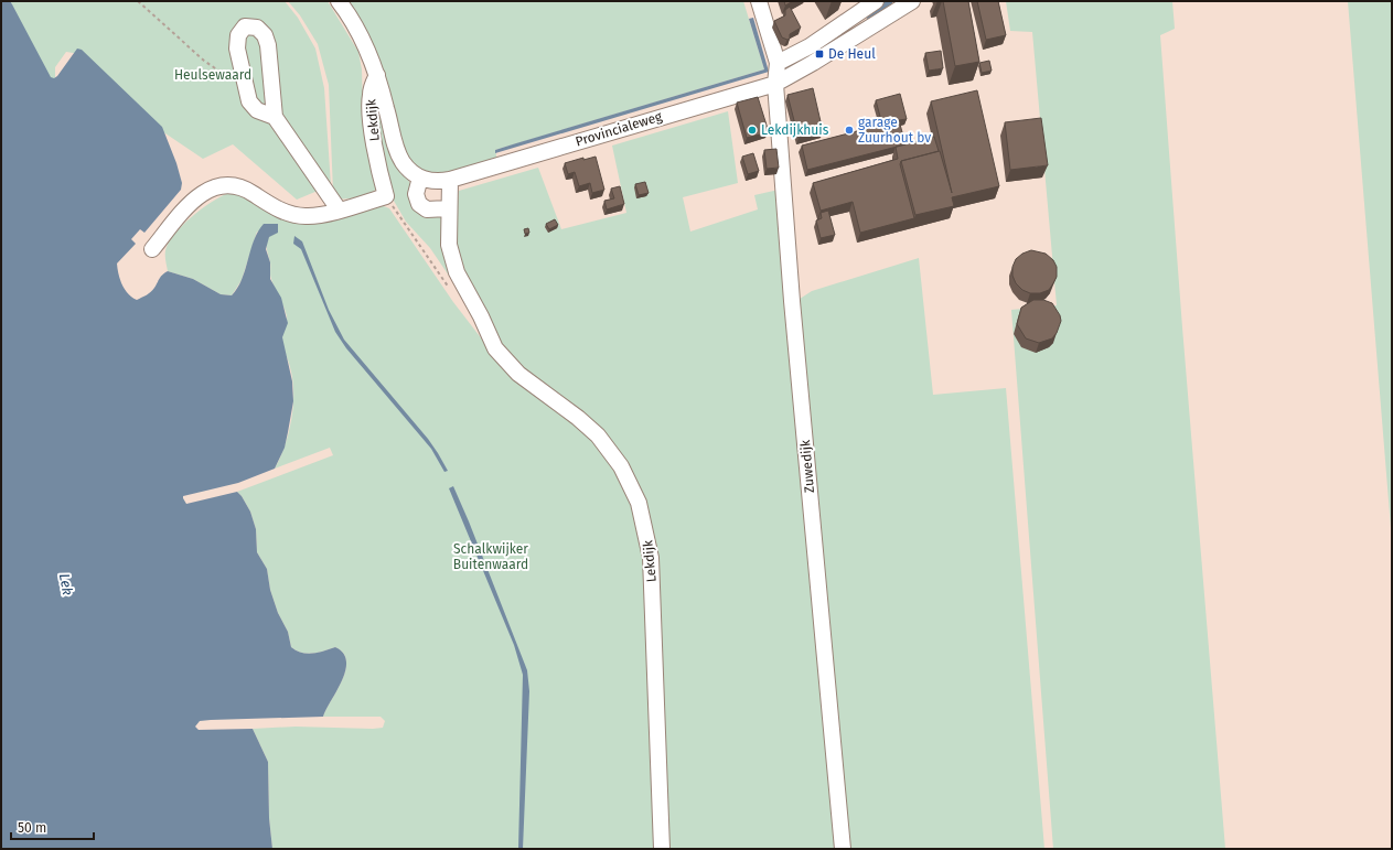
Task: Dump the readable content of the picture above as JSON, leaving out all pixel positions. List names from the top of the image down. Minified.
{"streets":{"street":["Lekdijk","Provincialeweg","Zuwedijk"]},"crossings":[["Lekdijk","Provincialeweg"],["Provincialeweg","Zuwedijk"]],"water":["Lek"],"parks":["Heulsewaard","Schalkwijker Buitenwaard"],"places":{"transit":["De Heul"],"other":["Lekdijkhuis","garage Zuurhout bv"]},"scale_bar":"50 m"}
